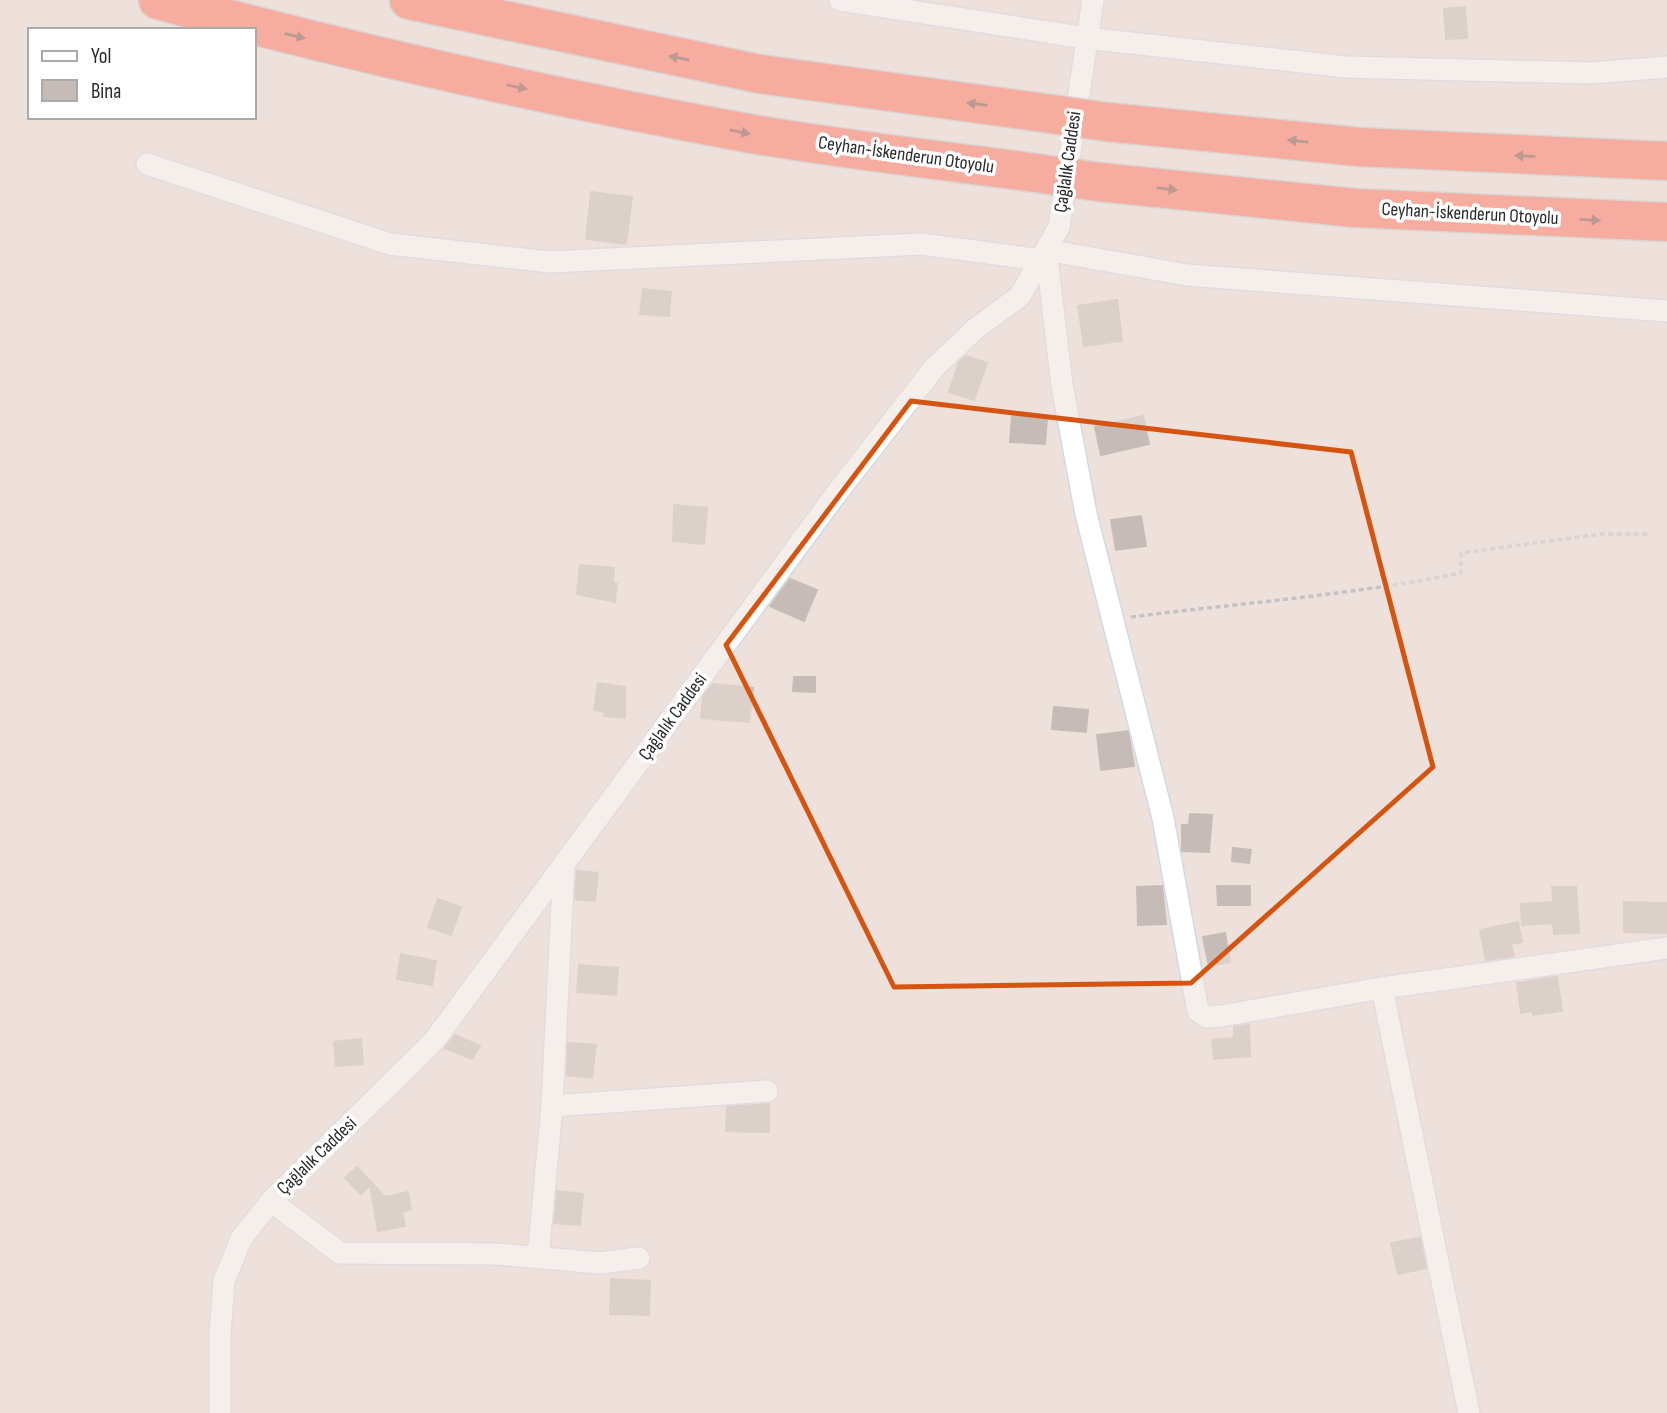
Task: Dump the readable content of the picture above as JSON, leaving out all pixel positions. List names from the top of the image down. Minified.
{"streets":{"highway":["Ceyhan-İskenderun Otoyolu"],"street":["Çağlalık Caddesi"]},"legend":["Yol","Bina"]}
